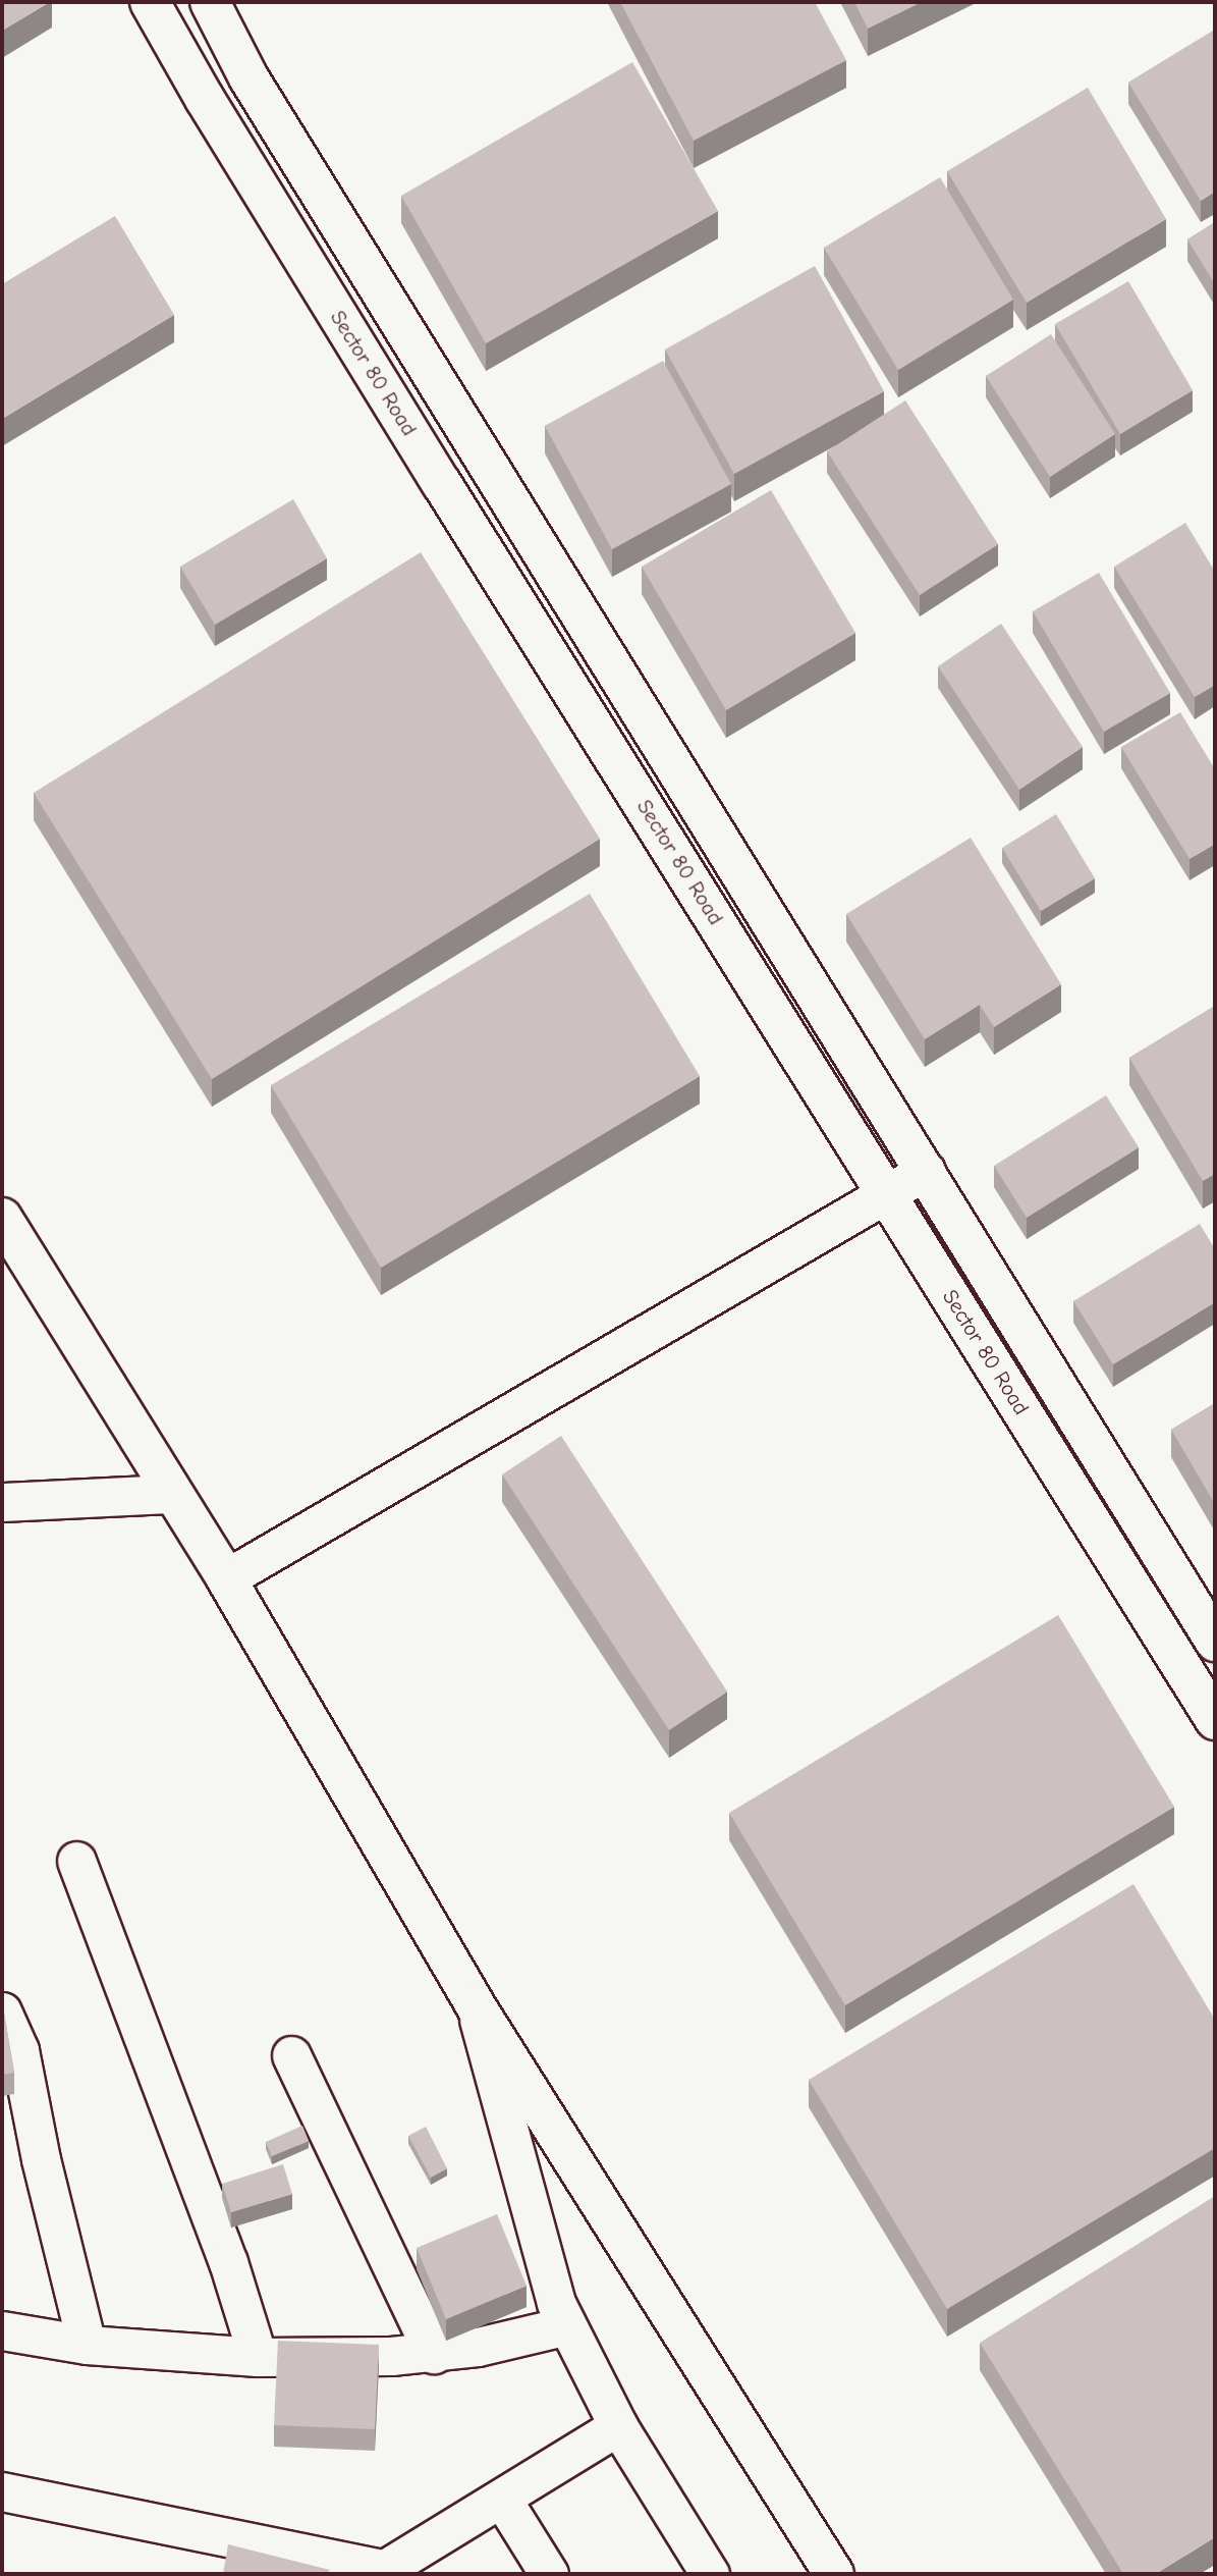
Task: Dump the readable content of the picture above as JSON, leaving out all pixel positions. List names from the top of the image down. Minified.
{"streets":{"street":["Sector 80 Road"]}}
